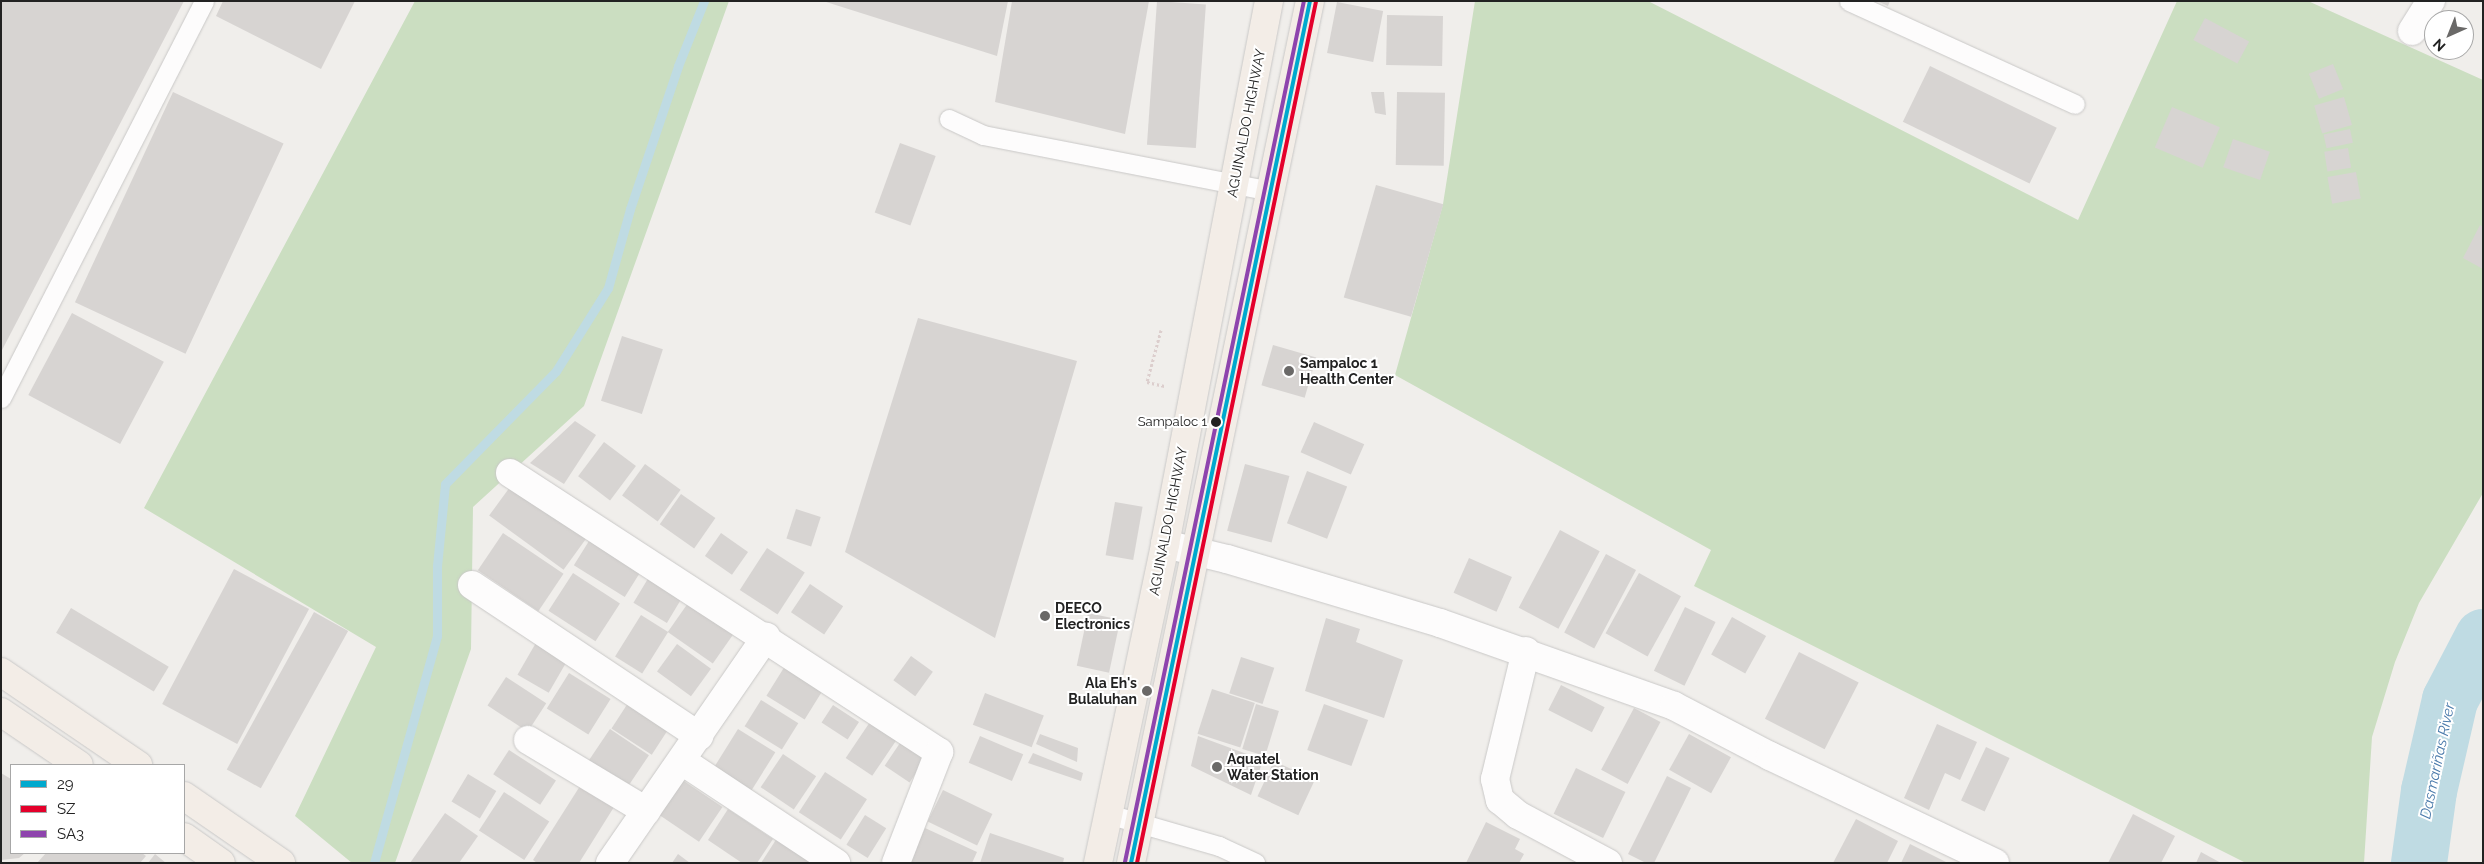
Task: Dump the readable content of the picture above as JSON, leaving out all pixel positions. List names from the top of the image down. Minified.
{"streets":{"main road":["AGUINALDO HIGHWAY"]},"water":["Dasmariñas River"],"places":["Sampaloc 1 Health Center","Sampaloc 1","DEECO Electronics","Ala Eh's Bulaluhan","Aquatel Water Station"],"lines":["transit line 29","transit line SA3","transit line SZ"],"legend":["29","SZ","SA3"],"north":"bottom left"}
